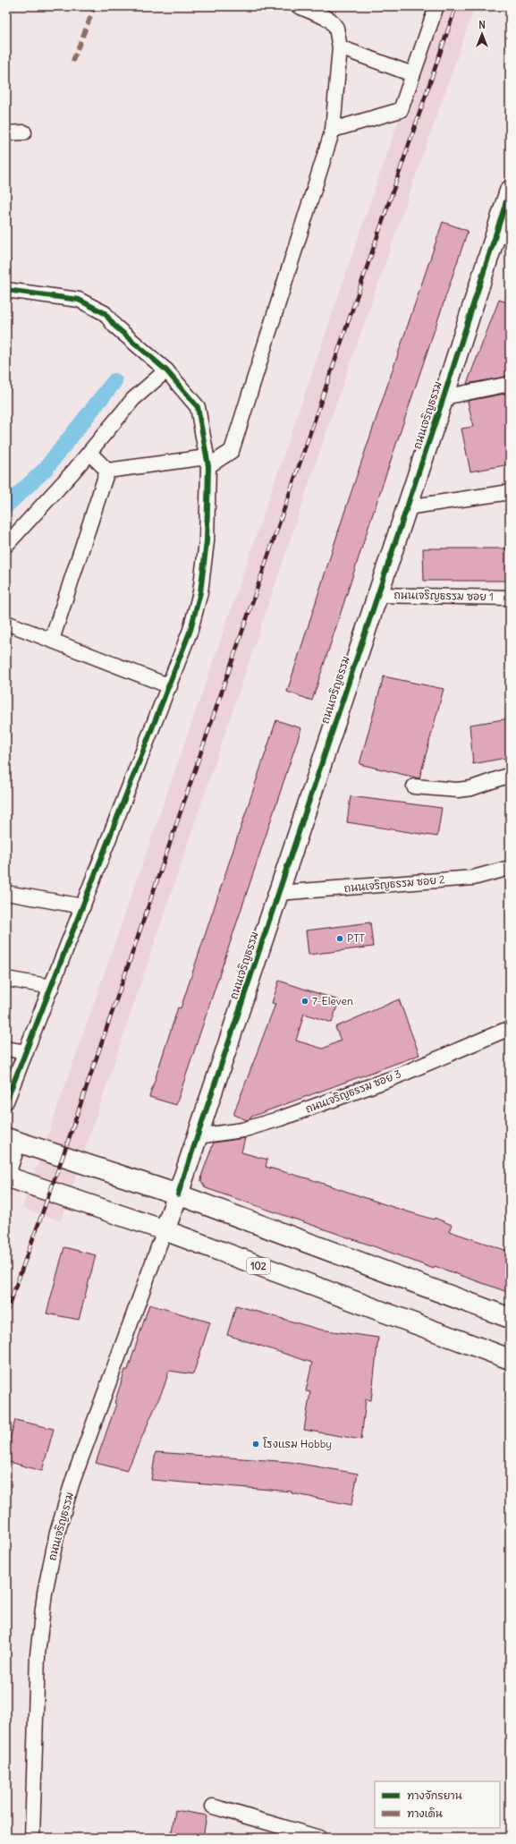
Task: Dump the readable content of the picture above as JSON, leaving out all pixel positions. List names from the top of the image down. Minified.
{"streets":{"main road":["ถนนเจริญธรรม","102"],"street":["ถนนเจริญธรรม ซอย 1","ถนนเจริญธรรม ซอย 2","ถนนเจริญธรรม ซอย 3"]},"crossings":[["ถนนเจริญธรรม","ถนนเจริญธรรม ซอย 1"],["ถนนเจริญธรรม","ถนนเจริญธรรม ซอย 2"],["ถนนเจริญธรรม","ถนนเจริญธรรม ซอย 3"],["ถนนเจริญธรรม","102"]],"places":["PTT","7-Eleven","โรงแรม Hobby"],"legend":["ทางจักรยาน","ทางเดิน"],"north":"top"}
